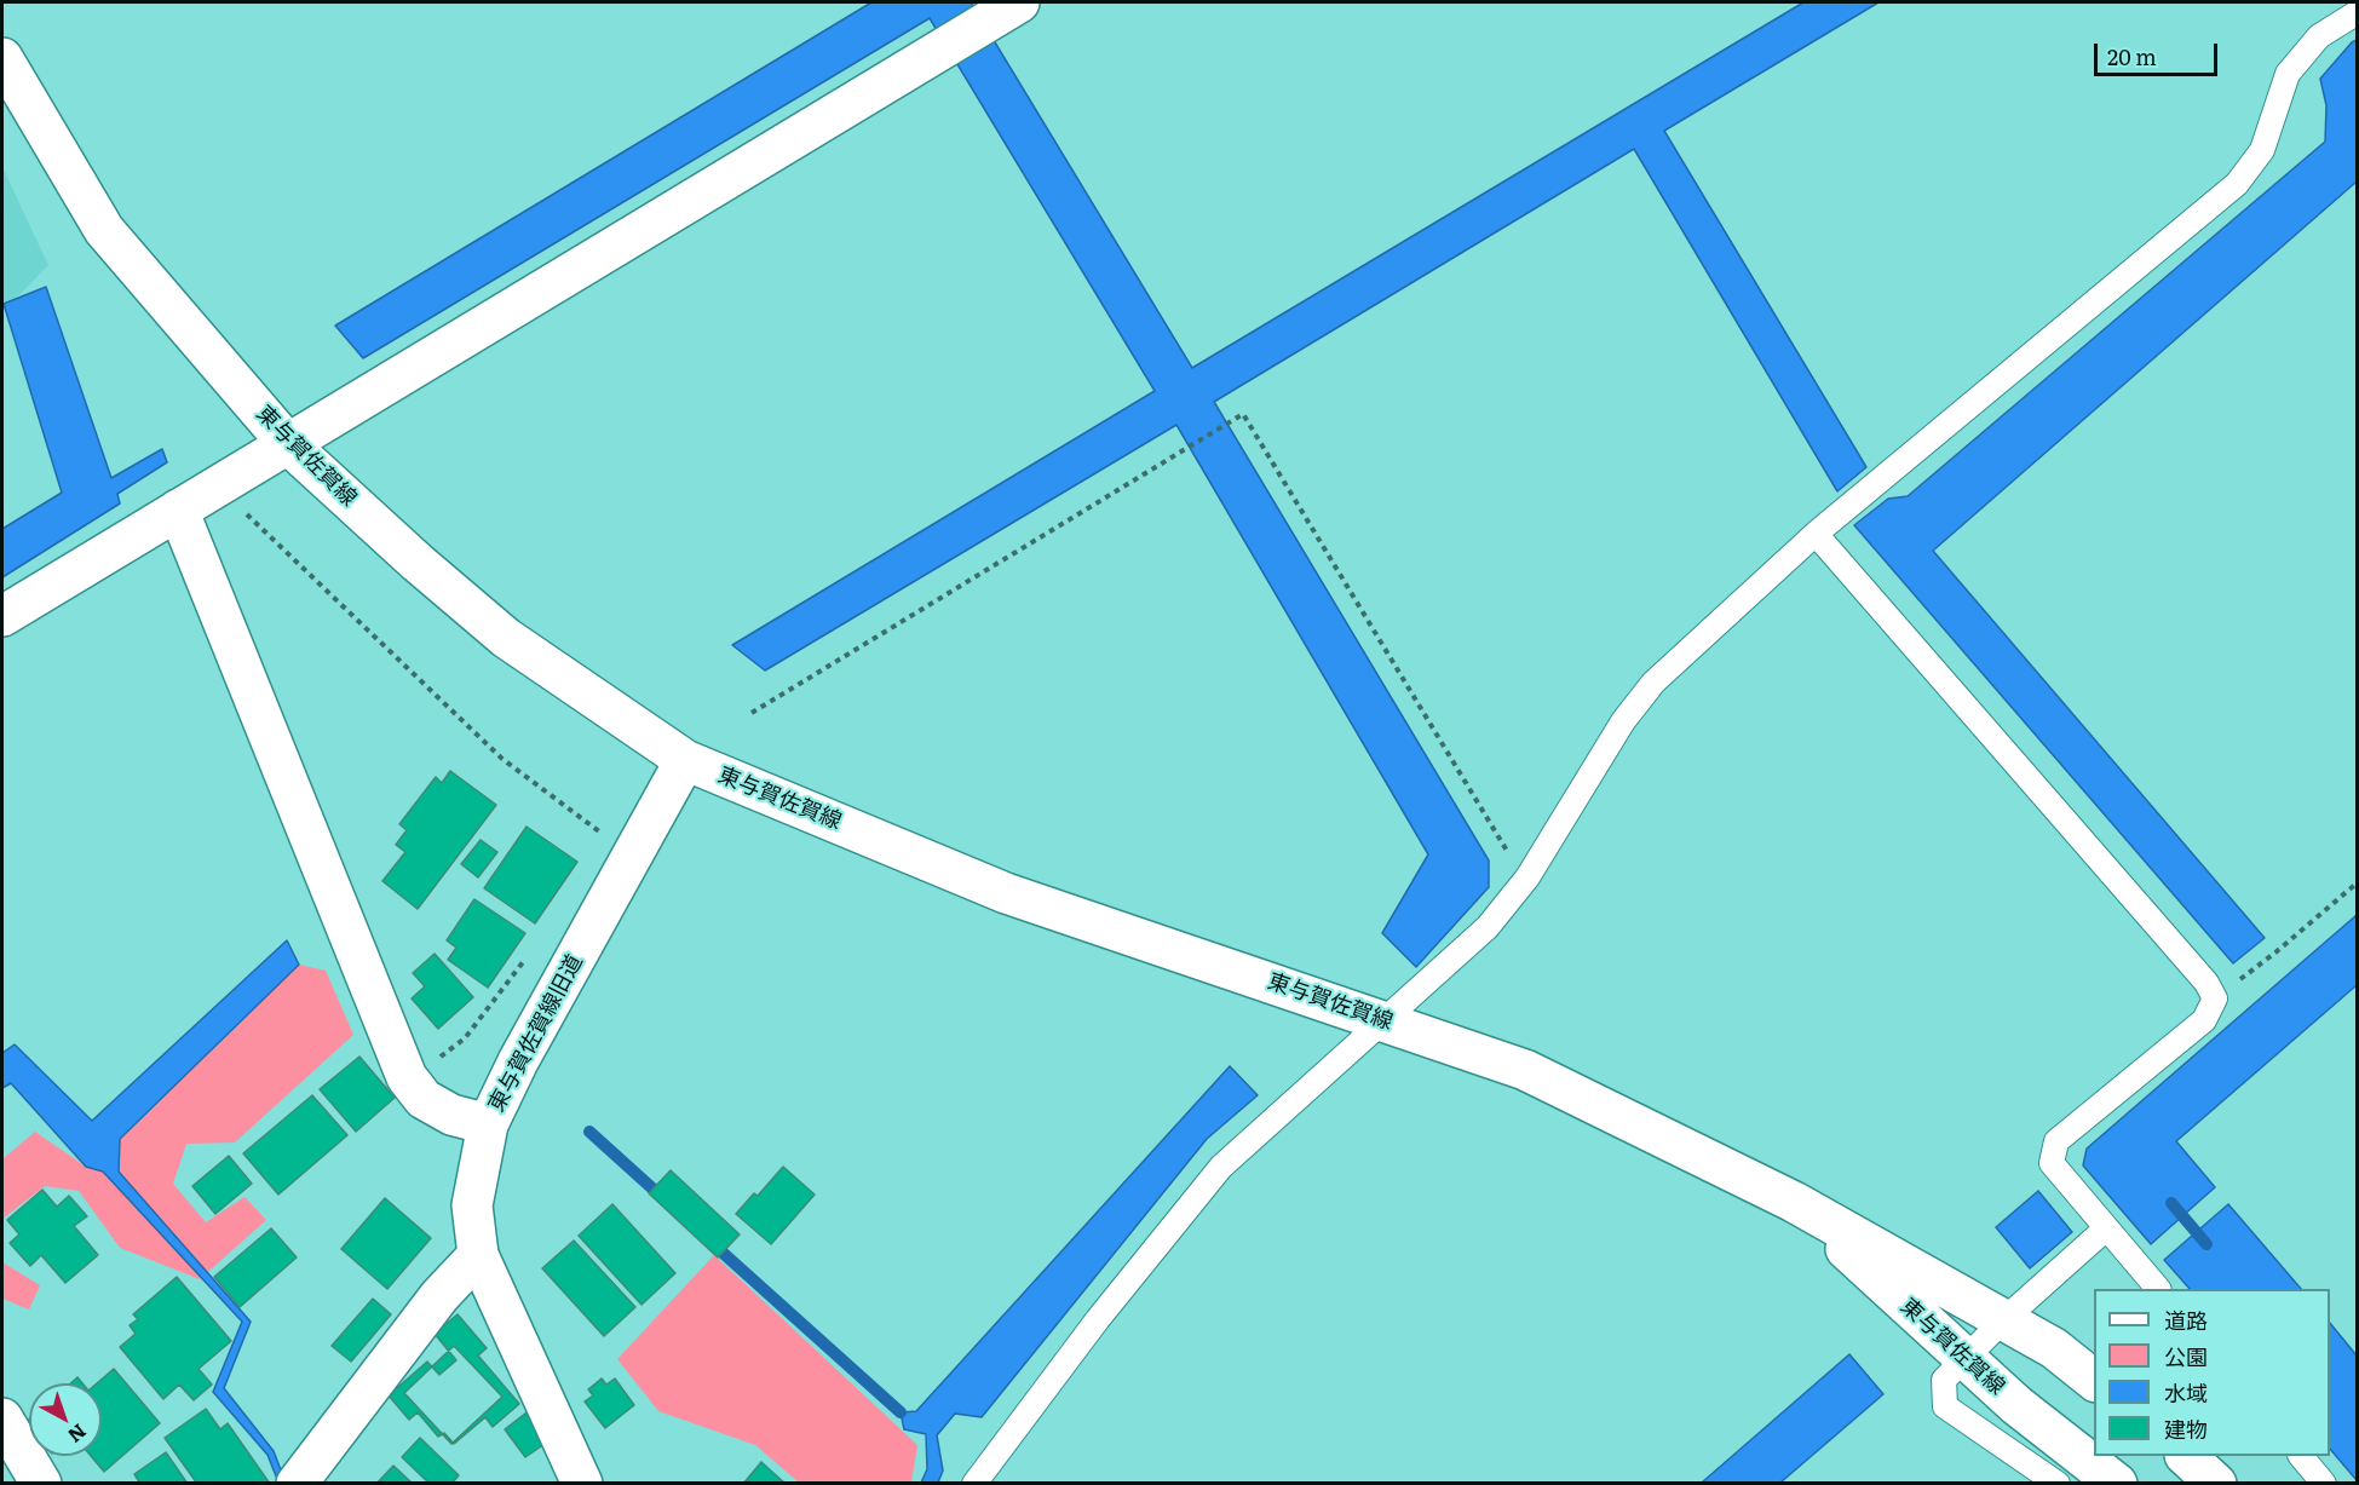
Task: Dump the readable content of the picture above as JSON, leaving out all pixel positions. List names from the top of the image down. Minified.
{"streets":{"main road":["東与賀佐賀線","東与賀佐賀線旧道"]},"crossings":[["東与賀佐賀線","東与賀佐賀線旧道"]],"legend":["道路","公園","水域","建物"],"scale_bar":"20 m","north":"bottom right"}
